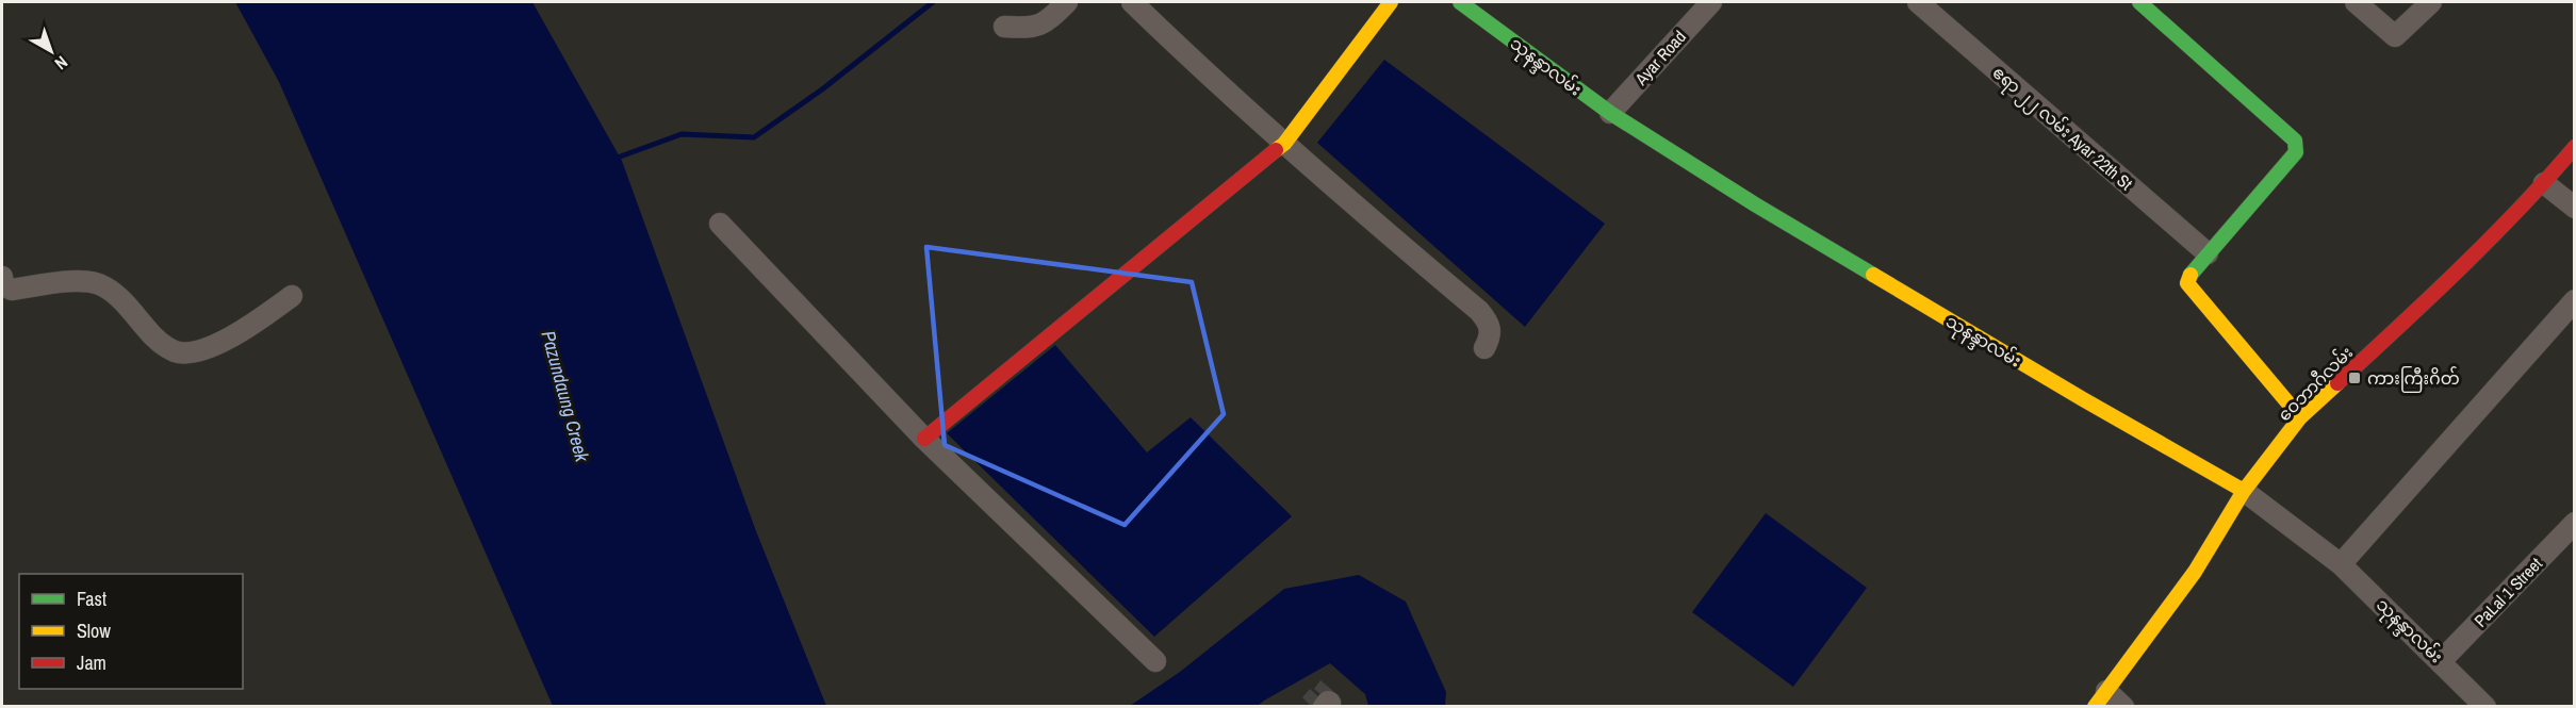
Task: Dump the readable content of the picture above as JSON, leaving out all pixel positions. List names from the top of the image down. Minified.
{"streets":{"main road":["သုနန္ဒာလမ်း","ဝေဘာဂီလမ်း"],"street":["Ayar Road","ဧရာ ၂၂ လမ်း Ayar 22th St","PaLal 1 Street"]},"crossings":[["Ayar Road","သုနန္ဒာလမ်း"],["သုနန္ဒာလမ်း","ဝေဘာဂီလမ်း"],["သုနန္ဒာလမ်း","PaLal 1 Street"]],"water":["Pazundaung Creek"],"places":{"transit":["ကားကြီးဂိတ်"]},"legend":["Fast","Slow","Jam"],"north":"bottom right"}
